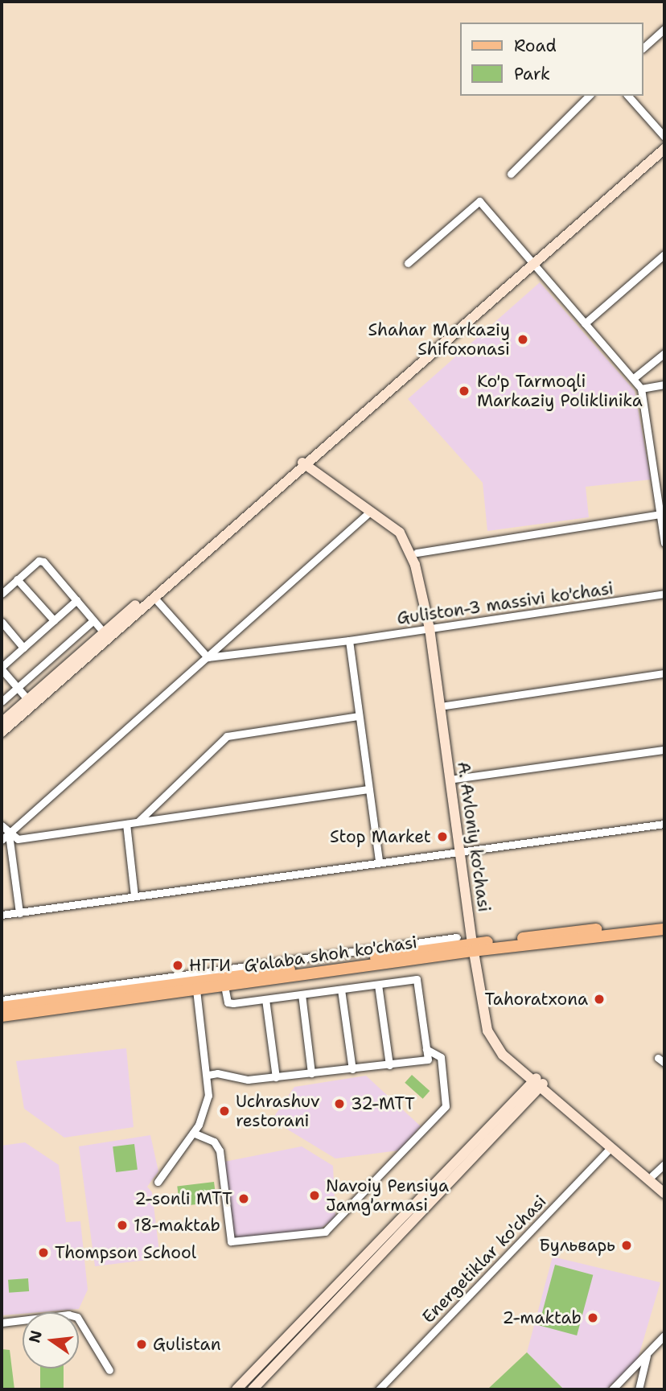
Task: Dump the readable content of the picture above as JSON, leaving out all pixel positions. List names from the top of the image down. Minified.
{"streets":{"main road":["G'alaba shoh ko'chasi"],"street":["Guliston-3 massivi ko'chasi","A. Avloniy ko'chasi","Energetiklar ko'chasi"]},"crossings":[["Guliston-3 massivi ko'chasi","A. Avloniy ko'chasi"],["A. Avloniy ko'chasi","G'alaba shoh ko'chasi"],["A. Avloniy ko'chasi","Energetiklar ko'chasi"]],"places":["Shahar Markaziy Shifoxonasi","Ko'p Tarmoqli Markaziy Poliklinika","Stop Market","НГГИ","Tahoratxona","32-MTT","Uchrashuv restorani","Navoiy Pensiya Jamg'armasi","2-sonli MTT","18-maktab","Бульварь","Thompson School","2-maktab","Gulistan"],"legend":["Road","Park"],"north":"left"}
